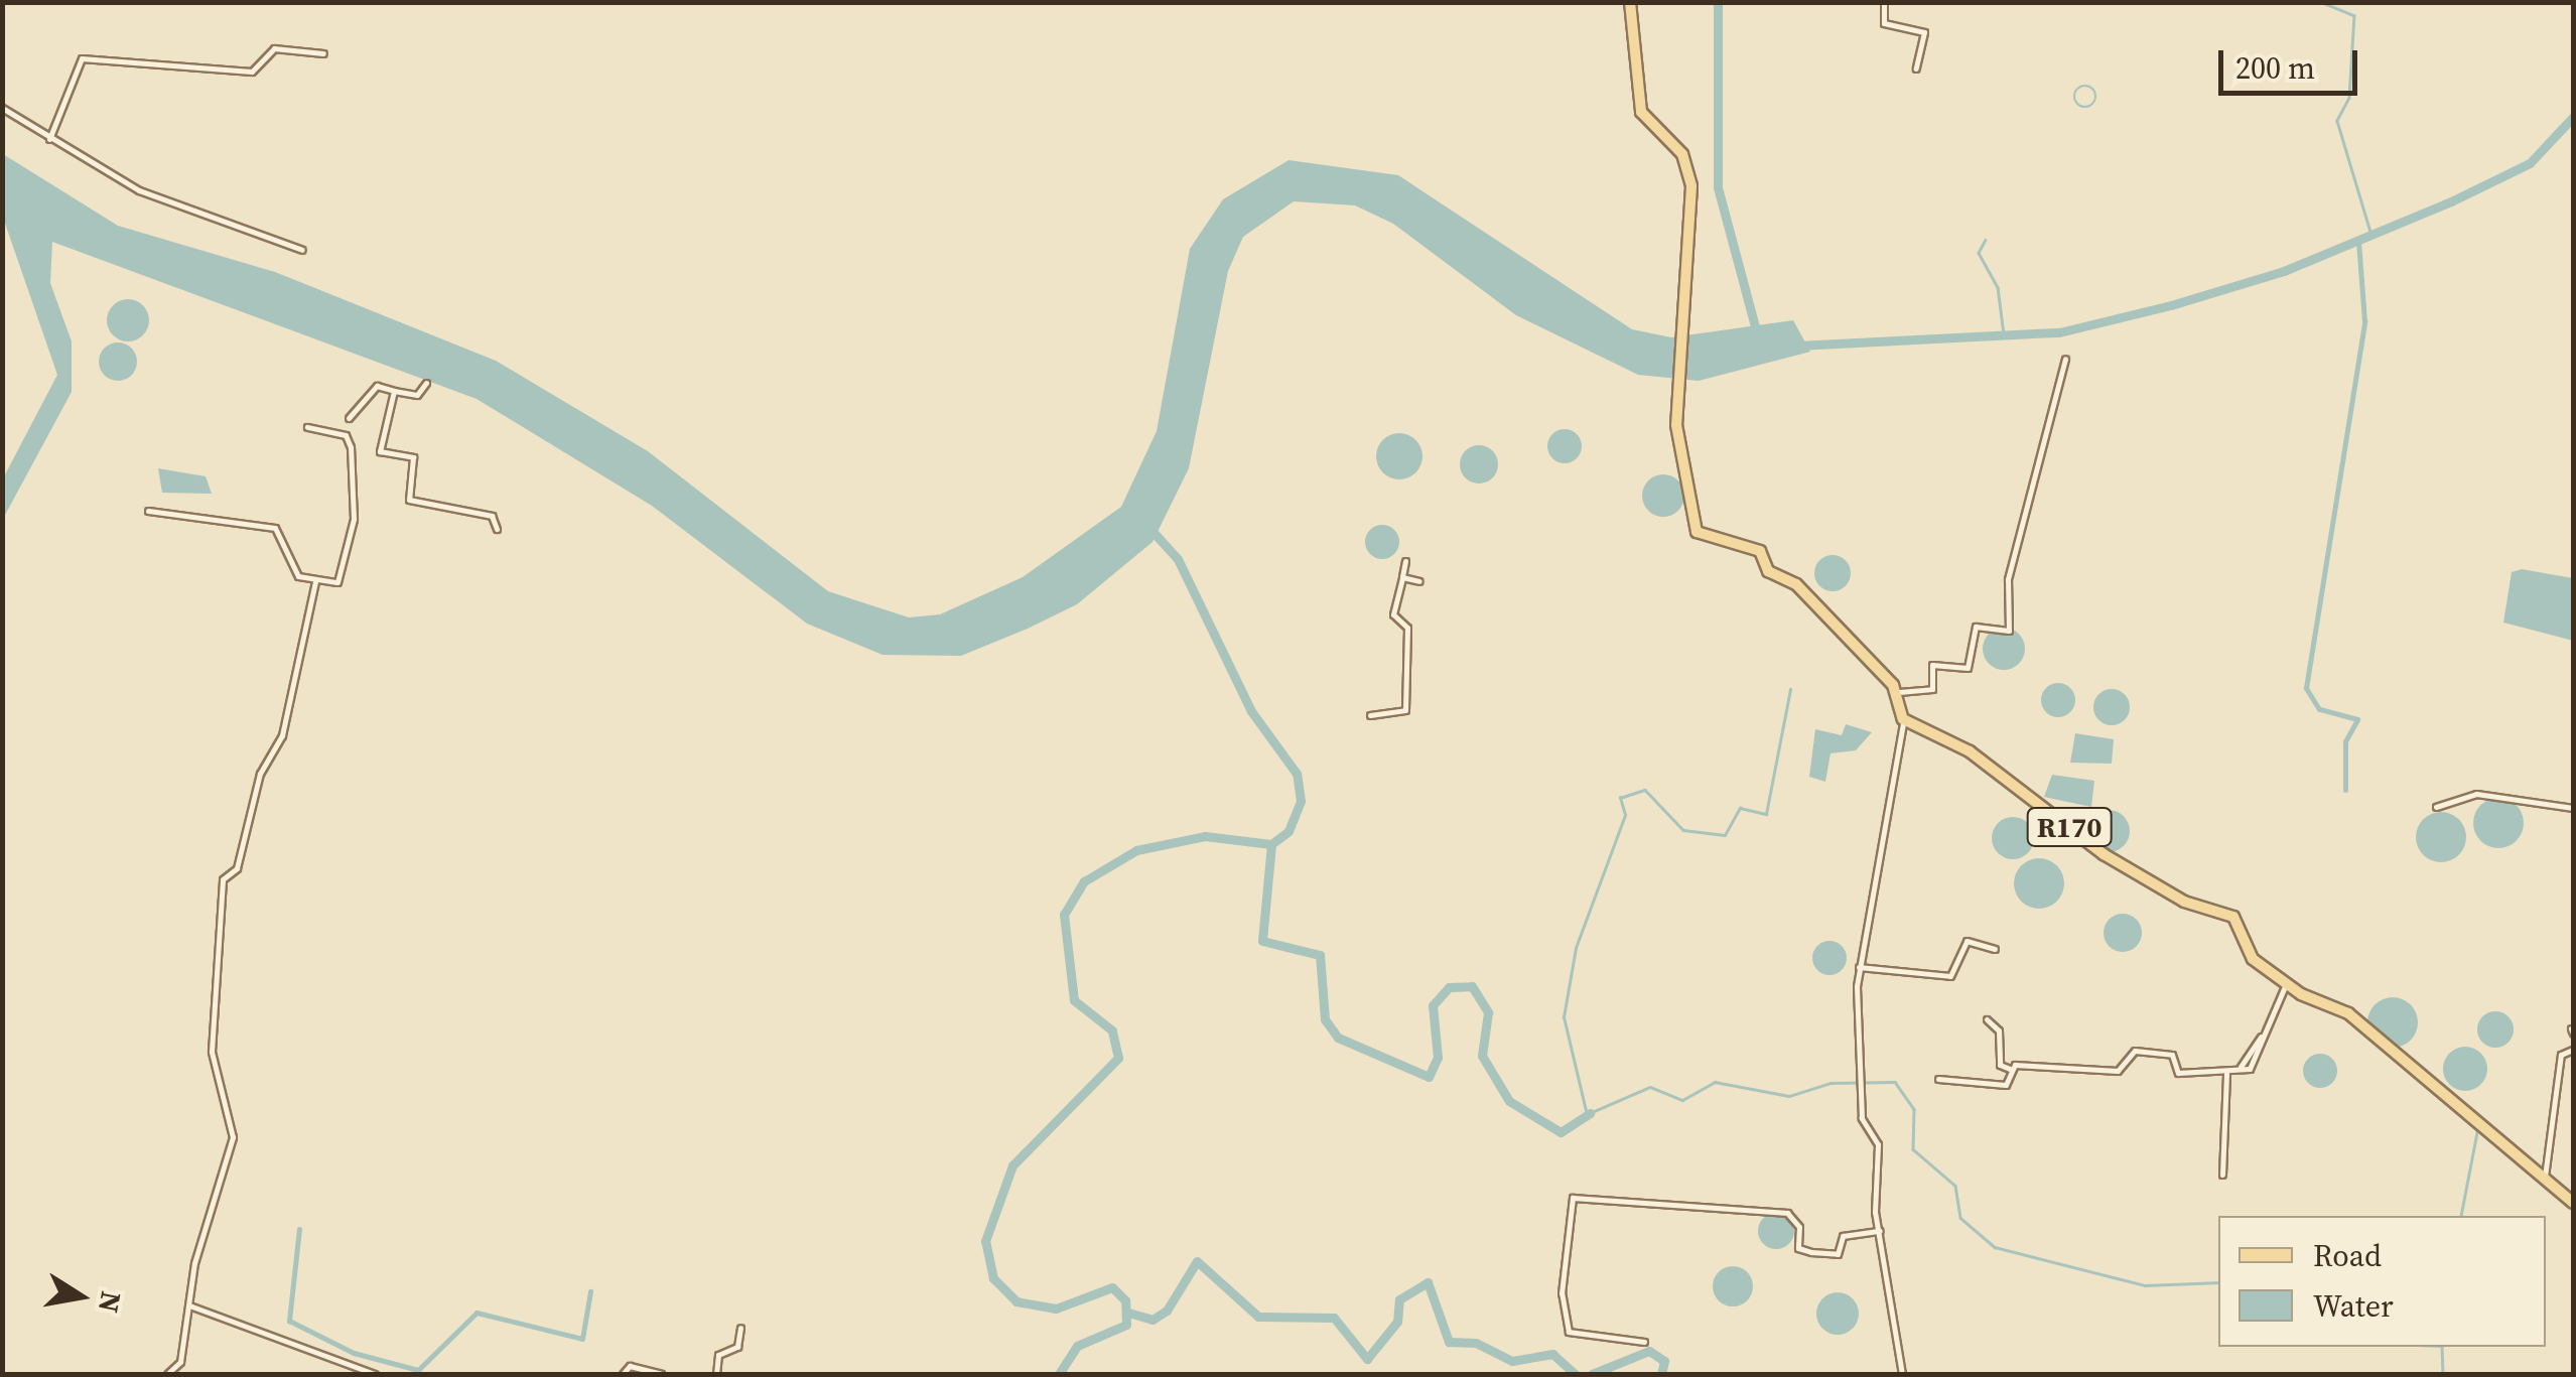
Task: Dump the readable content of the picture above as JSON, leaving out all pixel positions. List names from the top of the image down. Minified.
{"streets":{"main road":["R170"]},"legend":["Road","Water"],"scale_bar":"200 m","north":"right"}
